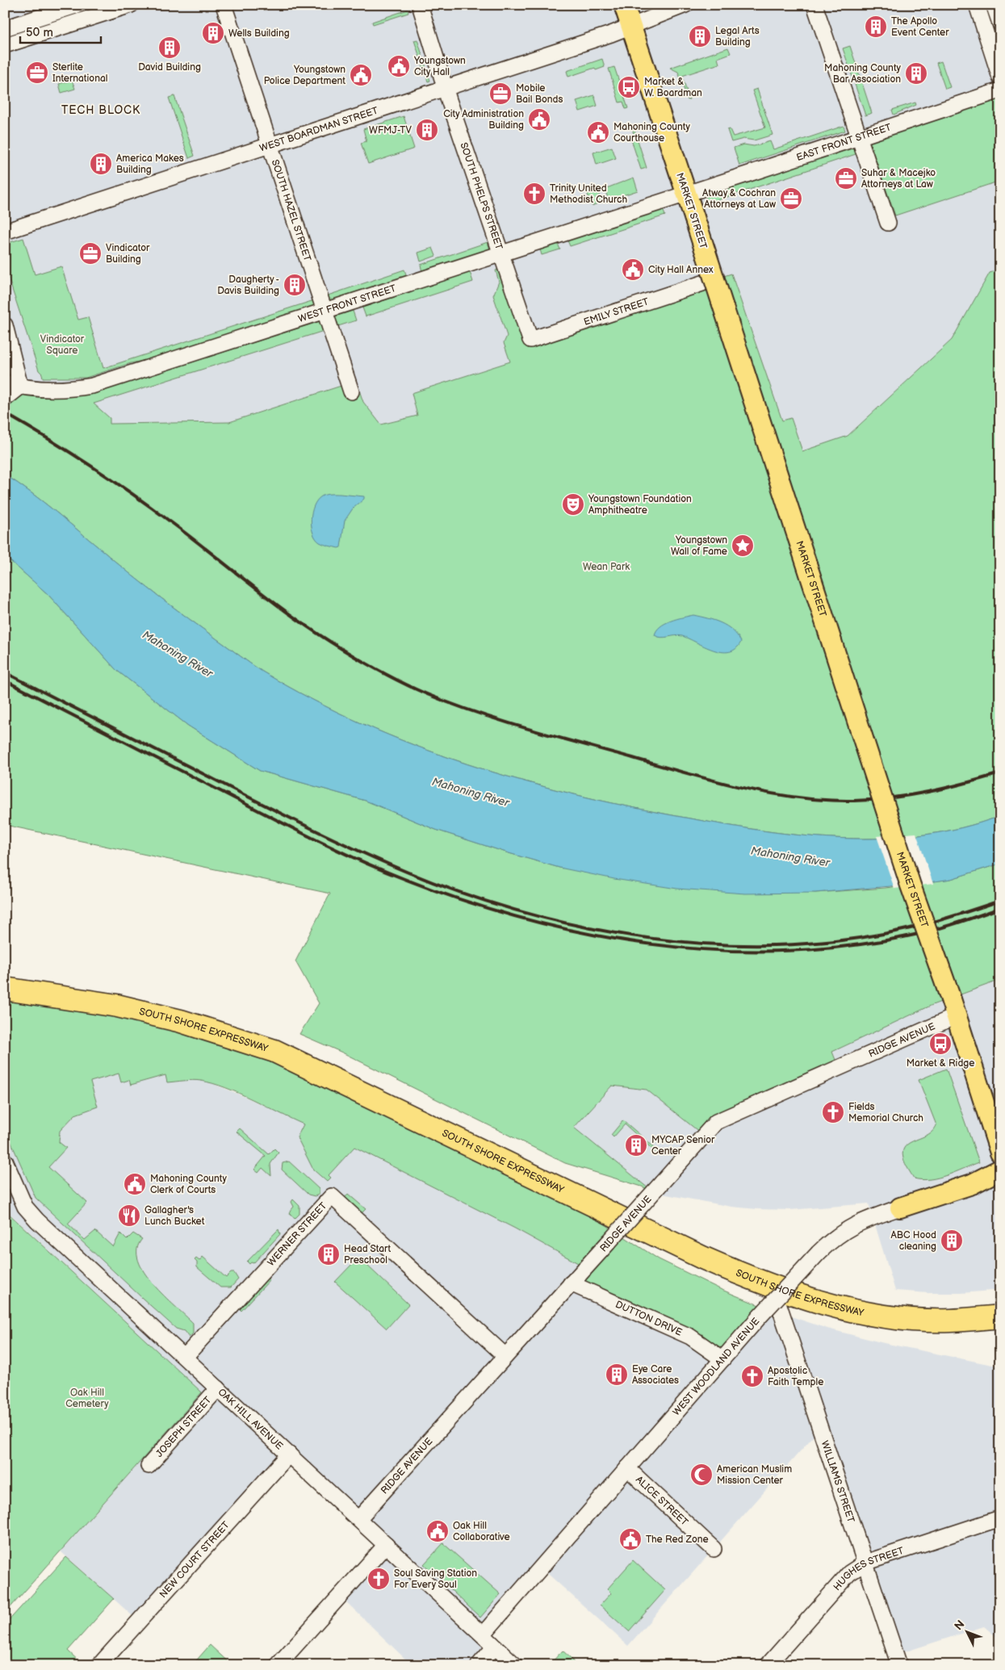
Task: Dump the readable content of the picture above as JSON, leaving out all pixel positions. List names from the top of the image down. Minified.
{"streets":{"highway":["SOUTH SHORE EXPRESSWAY"],"main road":["MARKET STREET","WEST WOODLAND AVENUE"],"street":["WEST BOARDMAN STREET","EAST FRONT STREET","SOUTH PHELPS STREET","SOUTH HAZEL STREET","WEST FRONT STREET","EMILY STREET","RIDGE AVENUE","WERNER STREET","DUTTON DRIVE","OAK HILL AVENUE","JOSEPH STREET","WILLIAMS STREET","ALICE STREET","NEW COURT STREET","HUGHES STREET"]},"crossings":[["WEST BOARDMAN STREET","SOUTH PHELPS STREET"],["WEST BOARDMAN STREET","SOUTH HAZEL STREET"],["WEST BOARDMAN STREET","MARKET STREET"],["EAST FRONT STREET","MARKET STREET"],["EAST FRONT STREET","WEST FRONT STREET"],["SOUTH PHELPS STREET","WEST FRONT STREET"],["SOUTH PHELPS STREET","EMILY STREET"],["SOUTH HAZEL STREET","WEST FRONT STREET"],["MARKET STREET","WEST FRONT STREET"],["MARKET STREET","RIDGE AVENUE"],["RIDGE AVENUE","WERNER STREET"],["RIDGE AVENUE","DUTTON DRIVE"],["RIDGE AVENUE","OAK HILL AVENUE"],["WERNER STREET","OAK HILL AVENUE"],["DUTTON DRIVE","WEST WOODLAND AVENUE"],["WEST WOODLAND AVENUE","OAK HILL AVENUE"],["WEST WOODLAND AVENUE","WILLIAMS STREET"],["WEST WOODLAND AVENUE","ALICE STREET"],["OAK HILL AVENUE","JOSEPH STREET"],["OAK HILL AVENUE","NEW COURT STREET"],["WILLIAMS STREET","HUGHES STREET"]],"districts":["TECH BLOCK"],"water":["Mahoning River"],"parks":["Vindicator Square","Wean Park","Oak Hill Cemetery"],"places":{"building":["The Apollo Event Center","Wells Building","Legal Arts Building","David Building","Mahoning County Bar Association","WFMJ-TV","America Makes Building","Daugherty - Davis Building","MYCAP Senior Center","ABC Hood cleaning","Head Start Preschool","Eye Care Associates"],"public building":["Youngstown City Hall","Youngstown Police Department","City Administration Building","Mahoning County Courthouse","City Hall Annex","Mahoning County Clerk of Courts","Oak Hill Collaborative","The Red Zone"],"office":["Sterlite International","Mobile Bail Bonds","Suhar & Macejko Attorneys at Law","Atway & Cochran Attorneys at Law","Vindicator Building"],"bus stop":["Market & W. Boardman","Market & Ridge"],"church":["Trinity United Methodist Church","Fields Memorial Church","Apostolic Faith Temple","Soul Saving Station For Every Soul"],"theatre":["Youngstown Foundation Amphitheatre"],"place":["Youngstown Wall of Fame"],"restaurant":["Gallagher's Lunch Bucket"],"mosque":["American Muslim Mission Center"]},"scale_bar":"50 m","north":"top left"}
